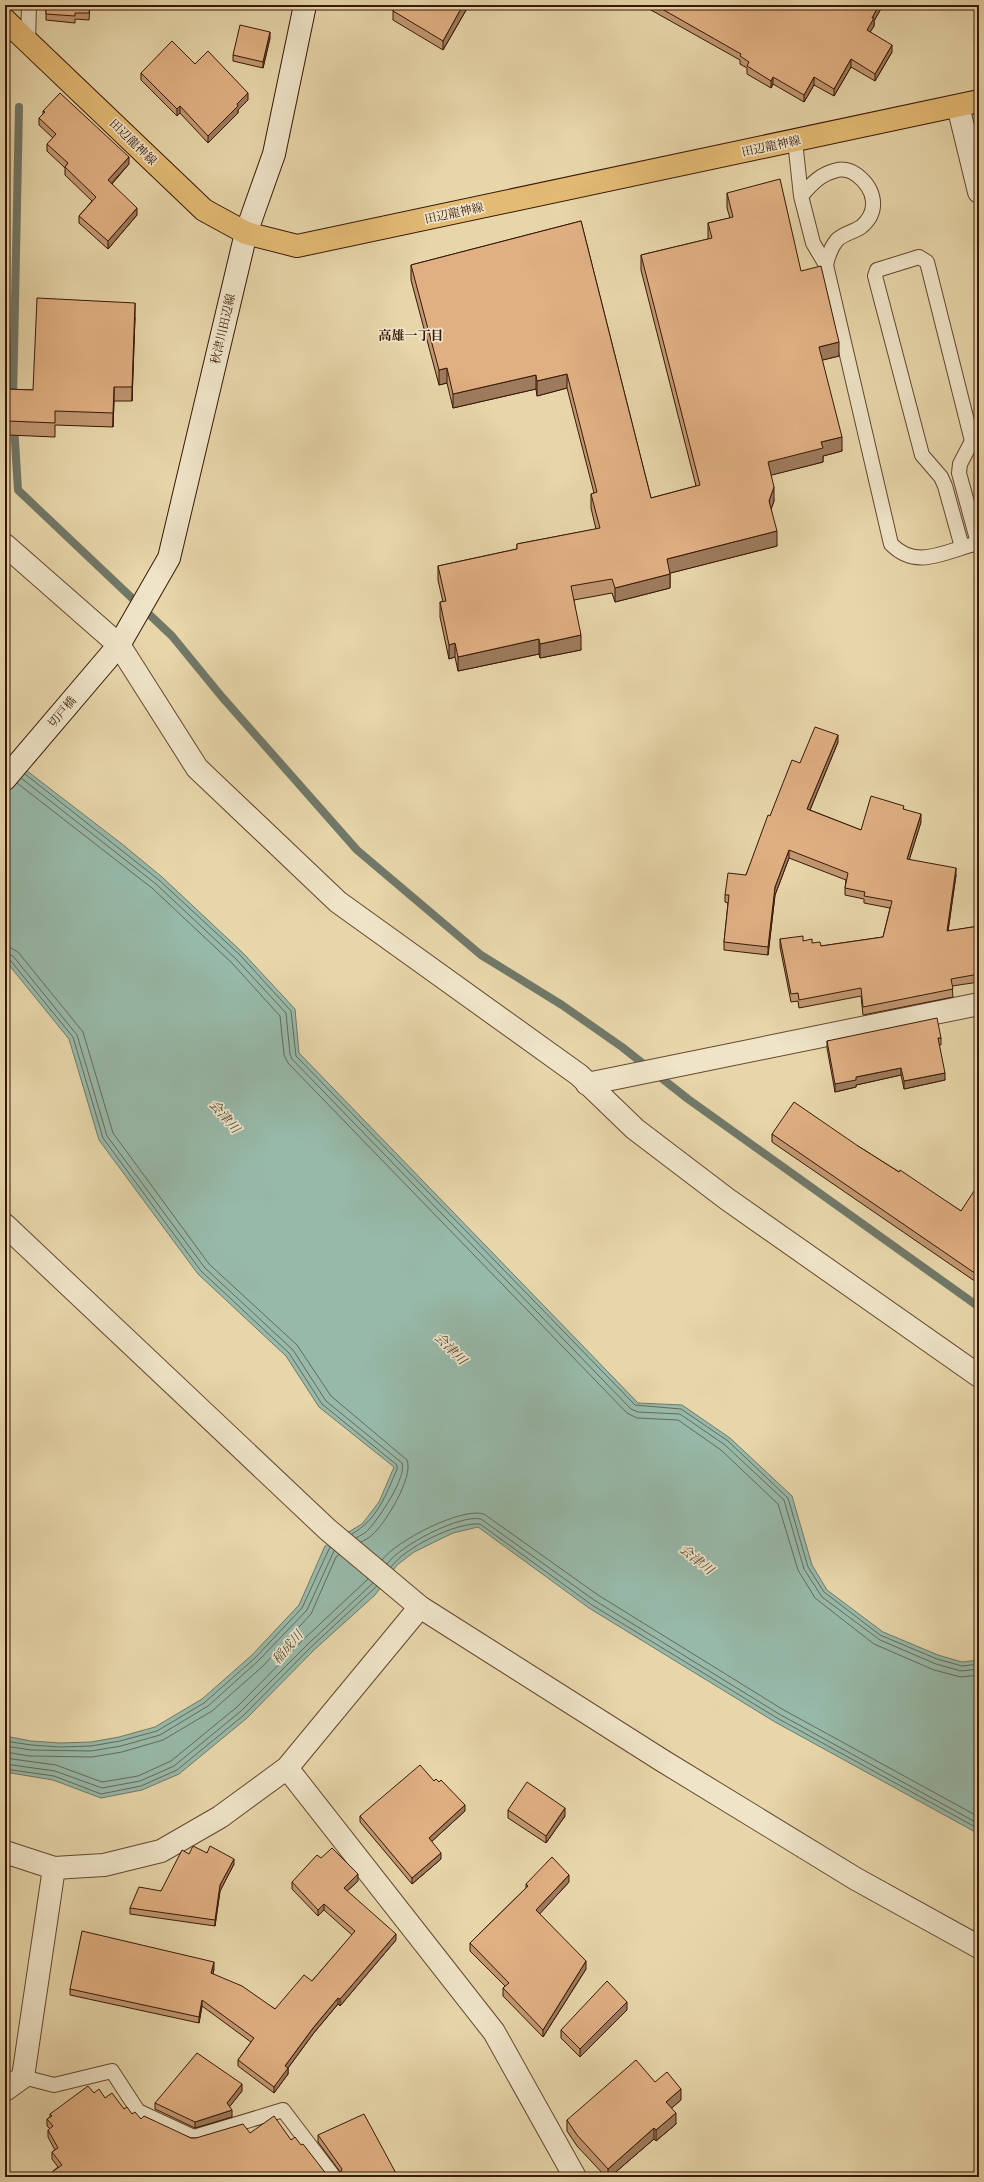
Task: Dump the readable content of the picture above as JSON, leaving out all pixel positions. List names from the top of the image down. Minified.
{"streets":{"main road":["田辺龍神線"],"street":["秋津川田辺線","切戸橋"]},"crossings":[["田辺龍神線","秋津川田辺線"],["秋津川田辺線","切戸橋"]],"districts":["高雄一丁目"],"water":["会津川","稲成川"]}
